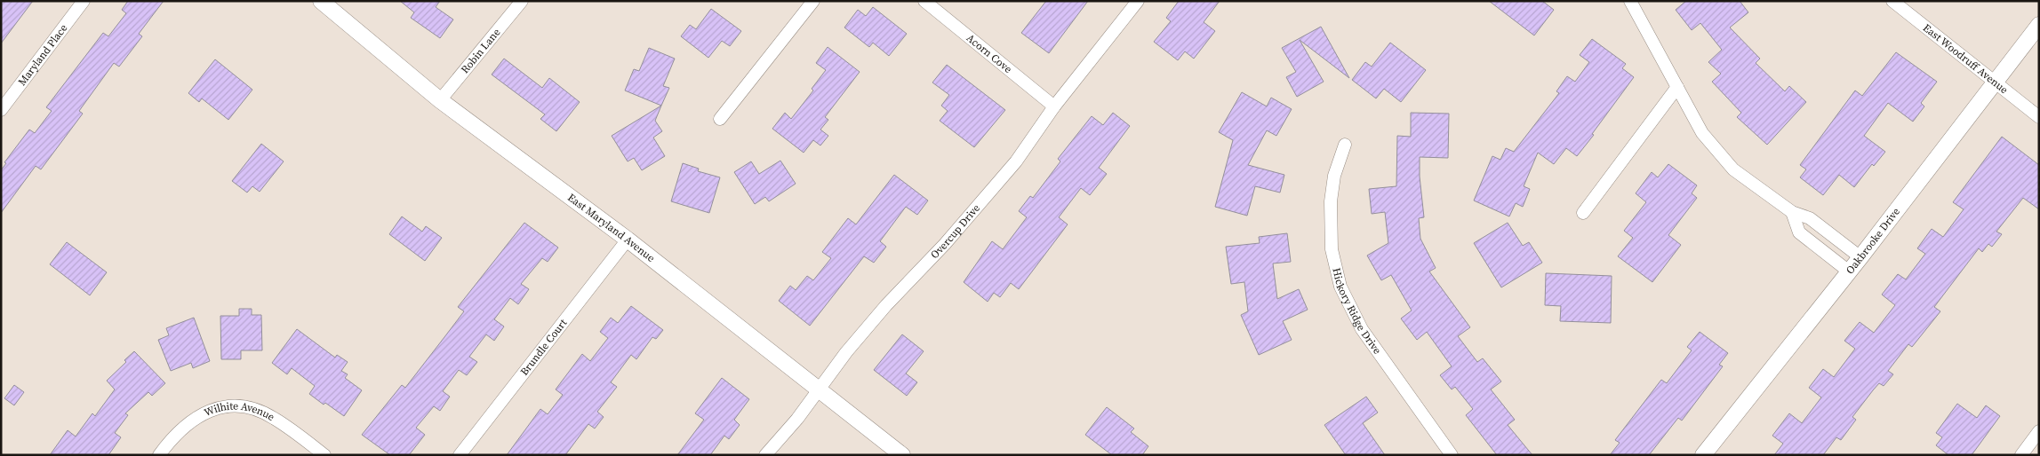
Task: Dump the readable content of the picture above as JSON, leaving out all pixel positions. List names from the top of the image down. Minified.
{"streets":{"street":["Robin Lane","Acorn Cove","Maryland Place","East Woodruff Avenue","East Maryland Avenue","Overcup Drive","Oakbrooke Drive","Hickory Ridge Drive","Brundle Court","Wilhite Avenue"]},"crossings":[["Robin Lane","East Maryland Avenue"],["Acorn Cove","Overcup Drive"],["East Woodruff Avenue","Oakbrooke Drive"],["East Maryland Avenue","Overcup Drive"],["East Maryland Avenue","Brundle Court"]]}
